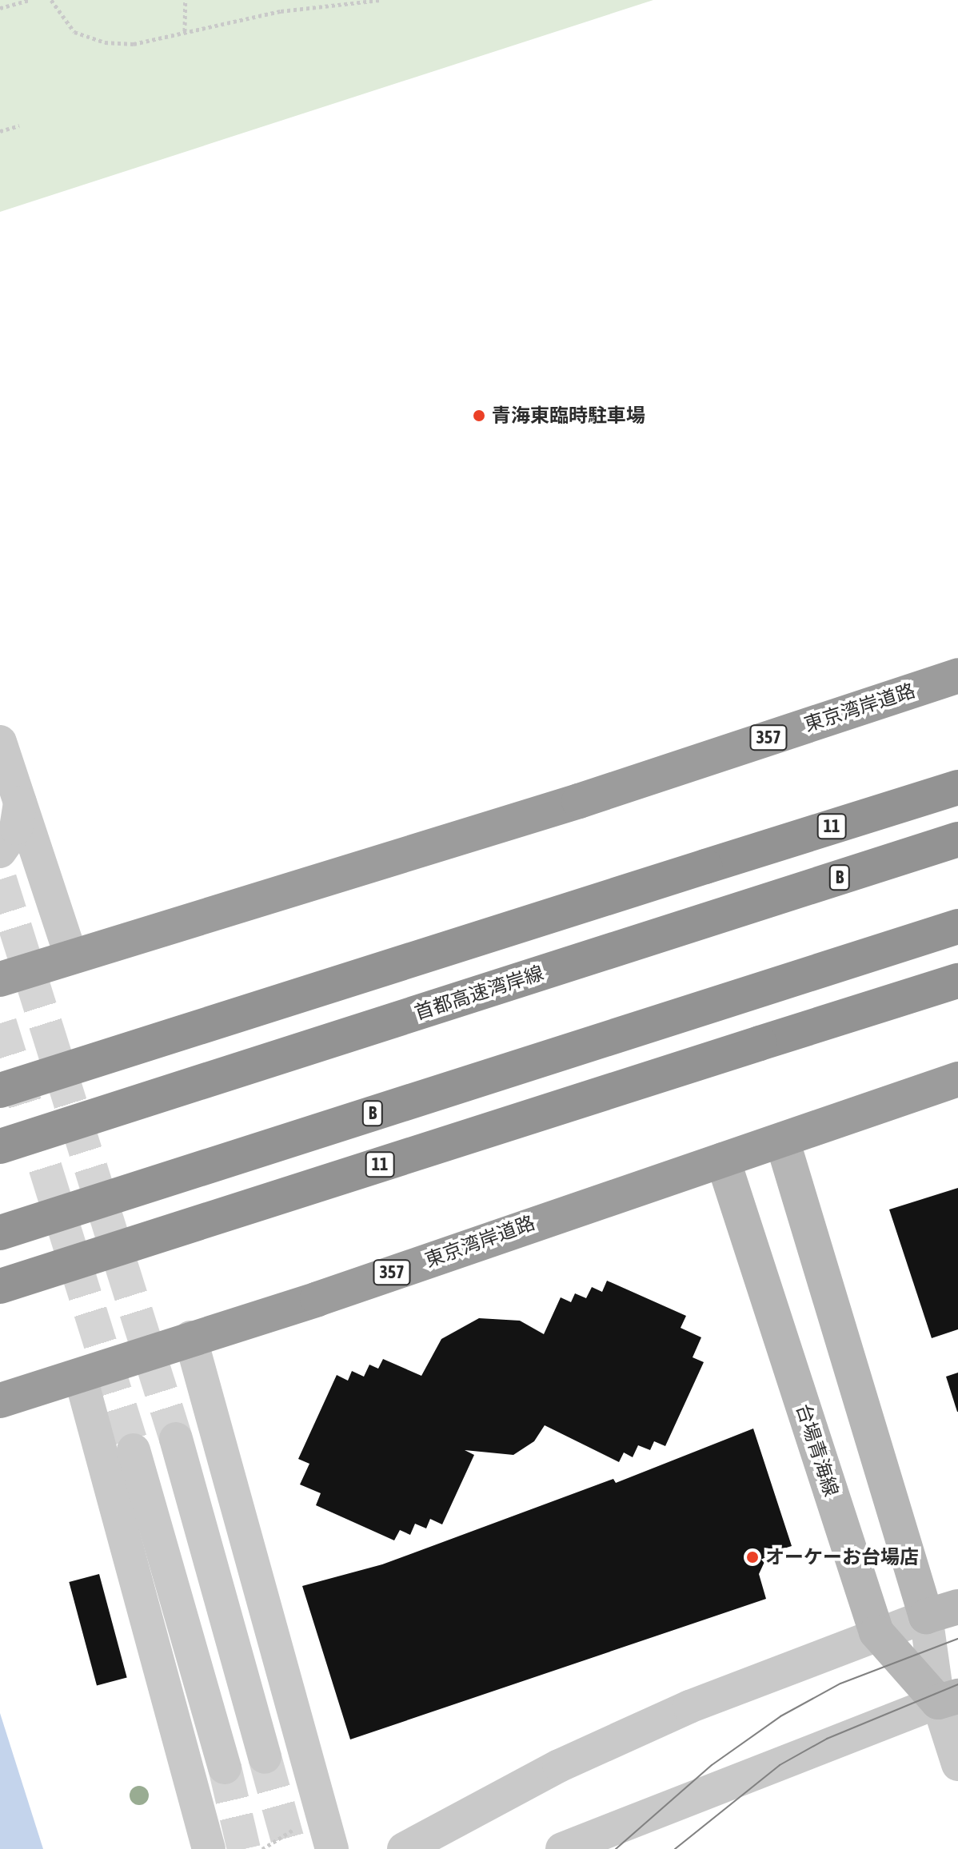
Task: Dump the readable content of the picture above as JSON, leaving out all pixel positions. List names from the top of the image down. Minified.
{"streets":{"highway":["東京湾岸道路","357","11","B","首都高速湾岸線"],"main road":["台場青海線"]},"crossings":[["東京湾岸道路","台場青海線"]],"places":["青海東臨時駐車場","オーケーお台場店"]}
